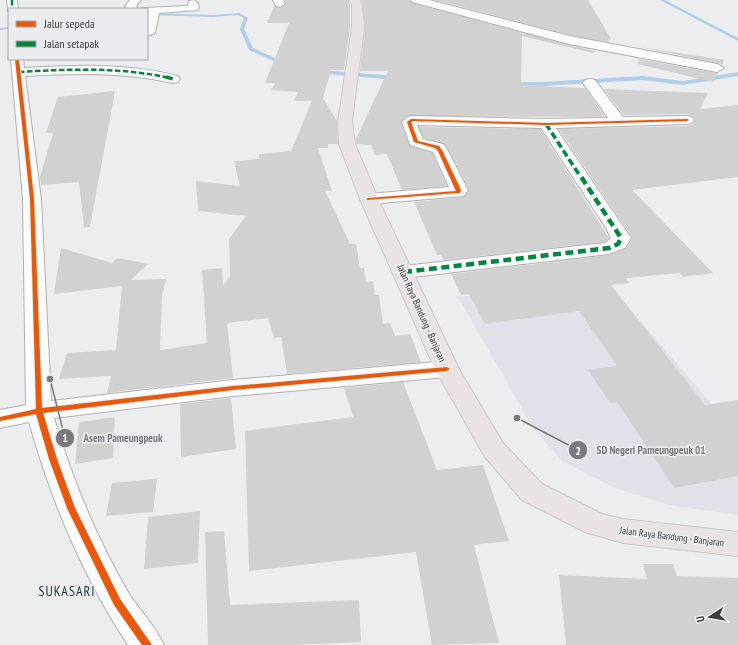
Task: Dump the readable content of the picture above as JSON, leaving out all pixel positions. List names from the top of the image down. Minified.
{"streets":{"main road":["Jalan Raya Bandung - Banjaran"]},"districts":["SUKASARI"],"places":["Asem Pameungpeuk","SD Negeri Pameungpeuk 01"],"legend":["Jalur sepeda","Jalan setapak"],"north":"left"}
